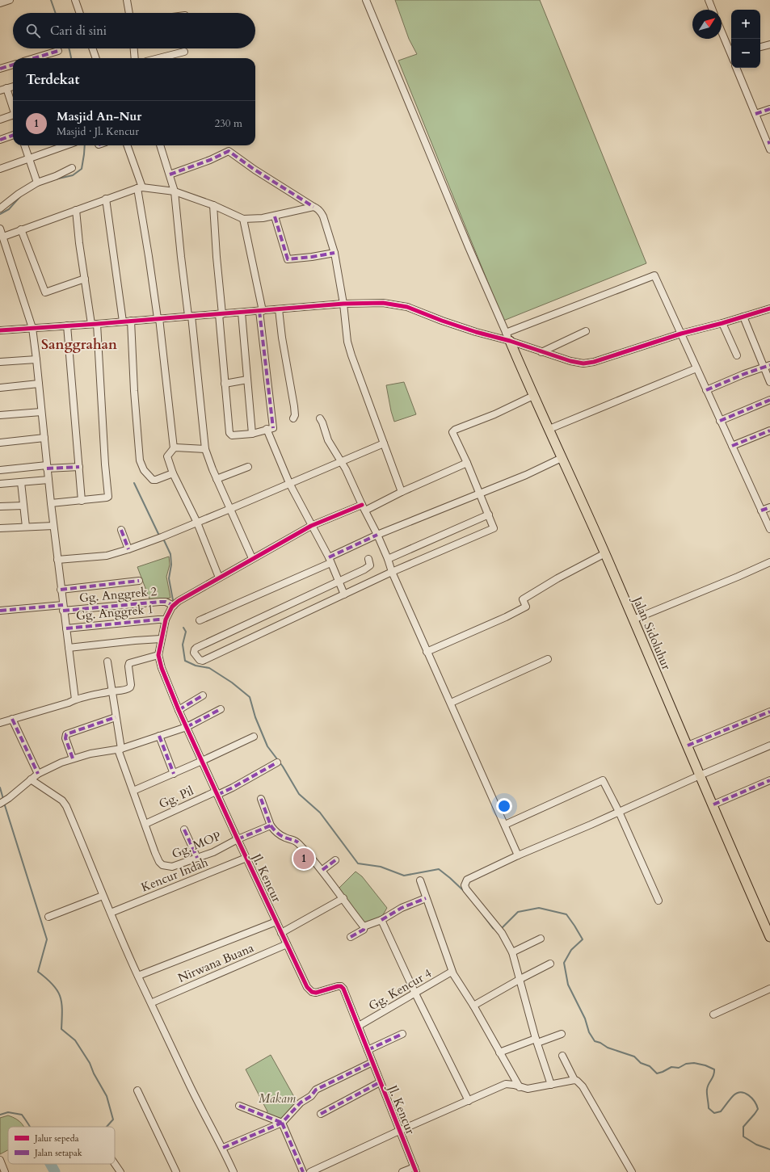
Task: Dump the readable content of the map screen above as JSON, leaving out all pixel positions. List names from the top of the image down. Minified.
{"streets":{"main road":["Jalan Sidoluhur"],"street":["Gg. Anggrek 2","Gg. Anggrek 1","Gg. Pil","Gg. MOP","Kencur Indah","Jl. Kencur","Nirwana Buana","Gg. Kencur 4"]},"crossings":[["Gg. Anggrek 2","Jl. Kencur"],["Gg. Anggrek 1","Jl. Kencur"],["Gg. Pil","Gg. MOP"],["Gg. Pil","Jl. Kencur"],["Gg. MOP","Jl. Kencur"],["Kencur Indah","Jl. Kencur"],["Jl. Kencur","Nirwana Buana"],["Jl. Kencur","Gg. Kencur 4"]],"districts":["Sanggrahan"],"parks":["Makam"],"legend":["Jalur sepeda","Jalan setapak"],"north":"top right","page":{"map_buttons":["+","−"],"search":"Cari di sini","heading":"Terdekat","list":[{"mark":"1","name":"Masjid An-Nur","note":"Masjid · Jl. Kencur","value":"230 m"}],"pins":"1"}}
